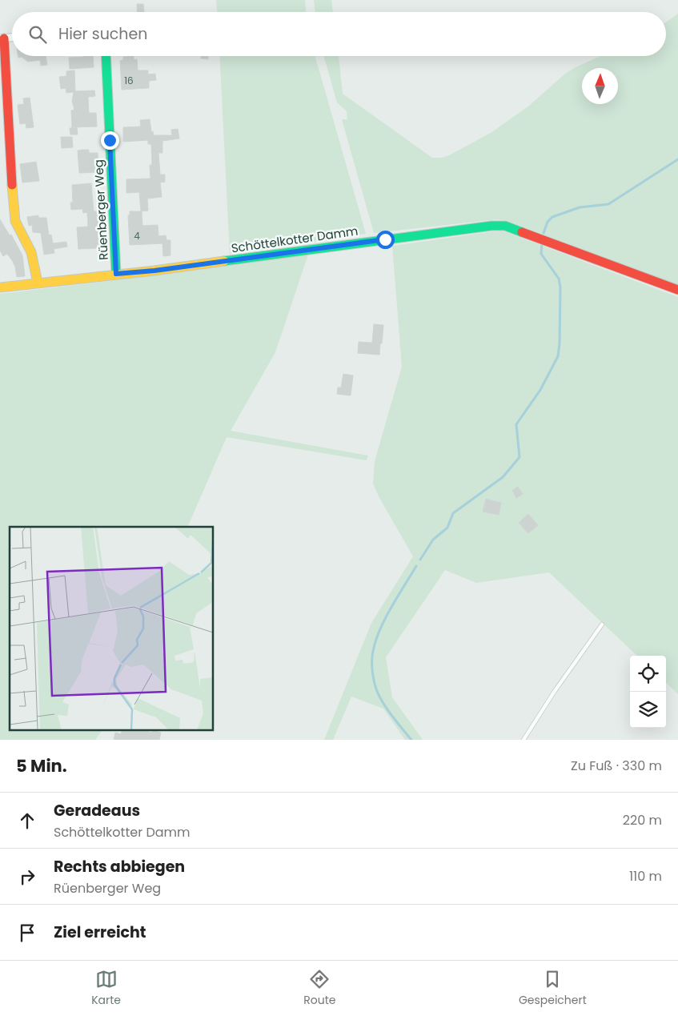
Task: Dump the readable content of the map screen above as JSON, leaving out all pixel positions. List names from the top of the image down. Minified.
{"streets":{"street":["Rüenberger Weg","Schöttelkotter Damm"]},"crossings":[["Rüenberger Weg","Schöttelkotter Damm"]],"house_numbers":["16","4"],"north":"top","page":{"search":"Hier suchen","heading":["5 Min.","Zu Fuß · 330 m"],"list":[["Geradeaus","Schöttelkotter Damm","220 m"],["Rechts abbiegen","Rüenberger Weg","110 m"],"Ziel erreicht"],"nav":["Karte","Route","Gespeichert"]}}
